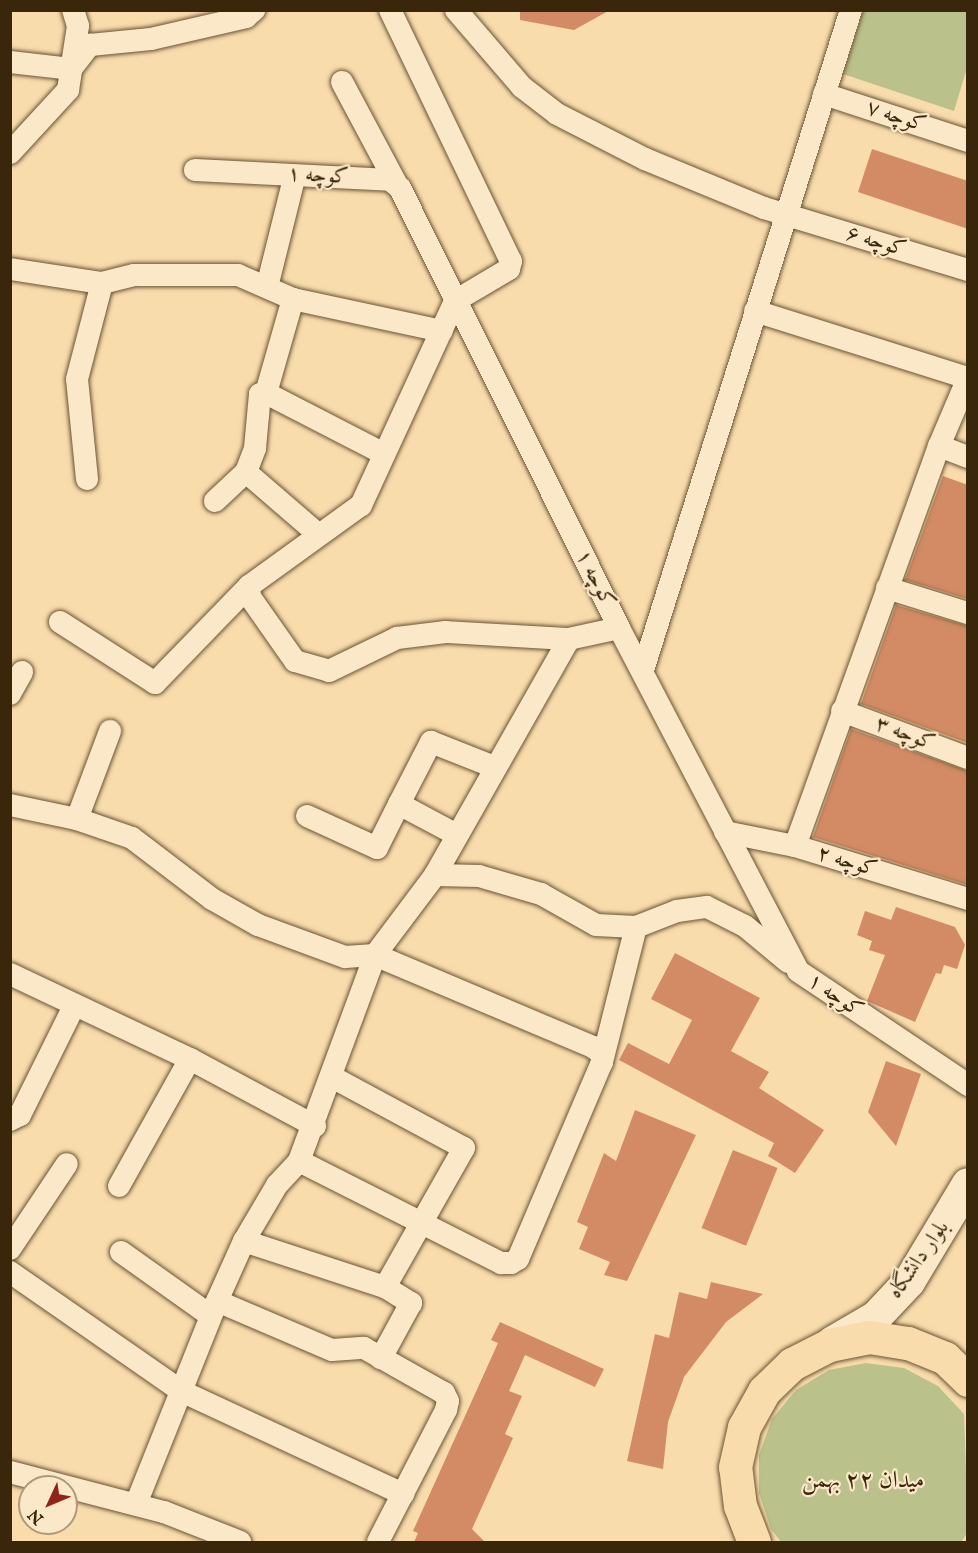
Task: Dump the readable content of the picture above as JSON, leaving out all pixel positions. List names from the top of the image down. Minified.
{"streets":{"main road":["بلوار دانشگاه"],"street":["کوچه ۷","کوچه ۱","کوچه ۶","کوچه ۳","کوچه ۲"]},"crossings":[["کوچه ۱","کوچه ۲"]],"districts":["میدان ۲۲ بهمن"],"north":"bottom left"}
